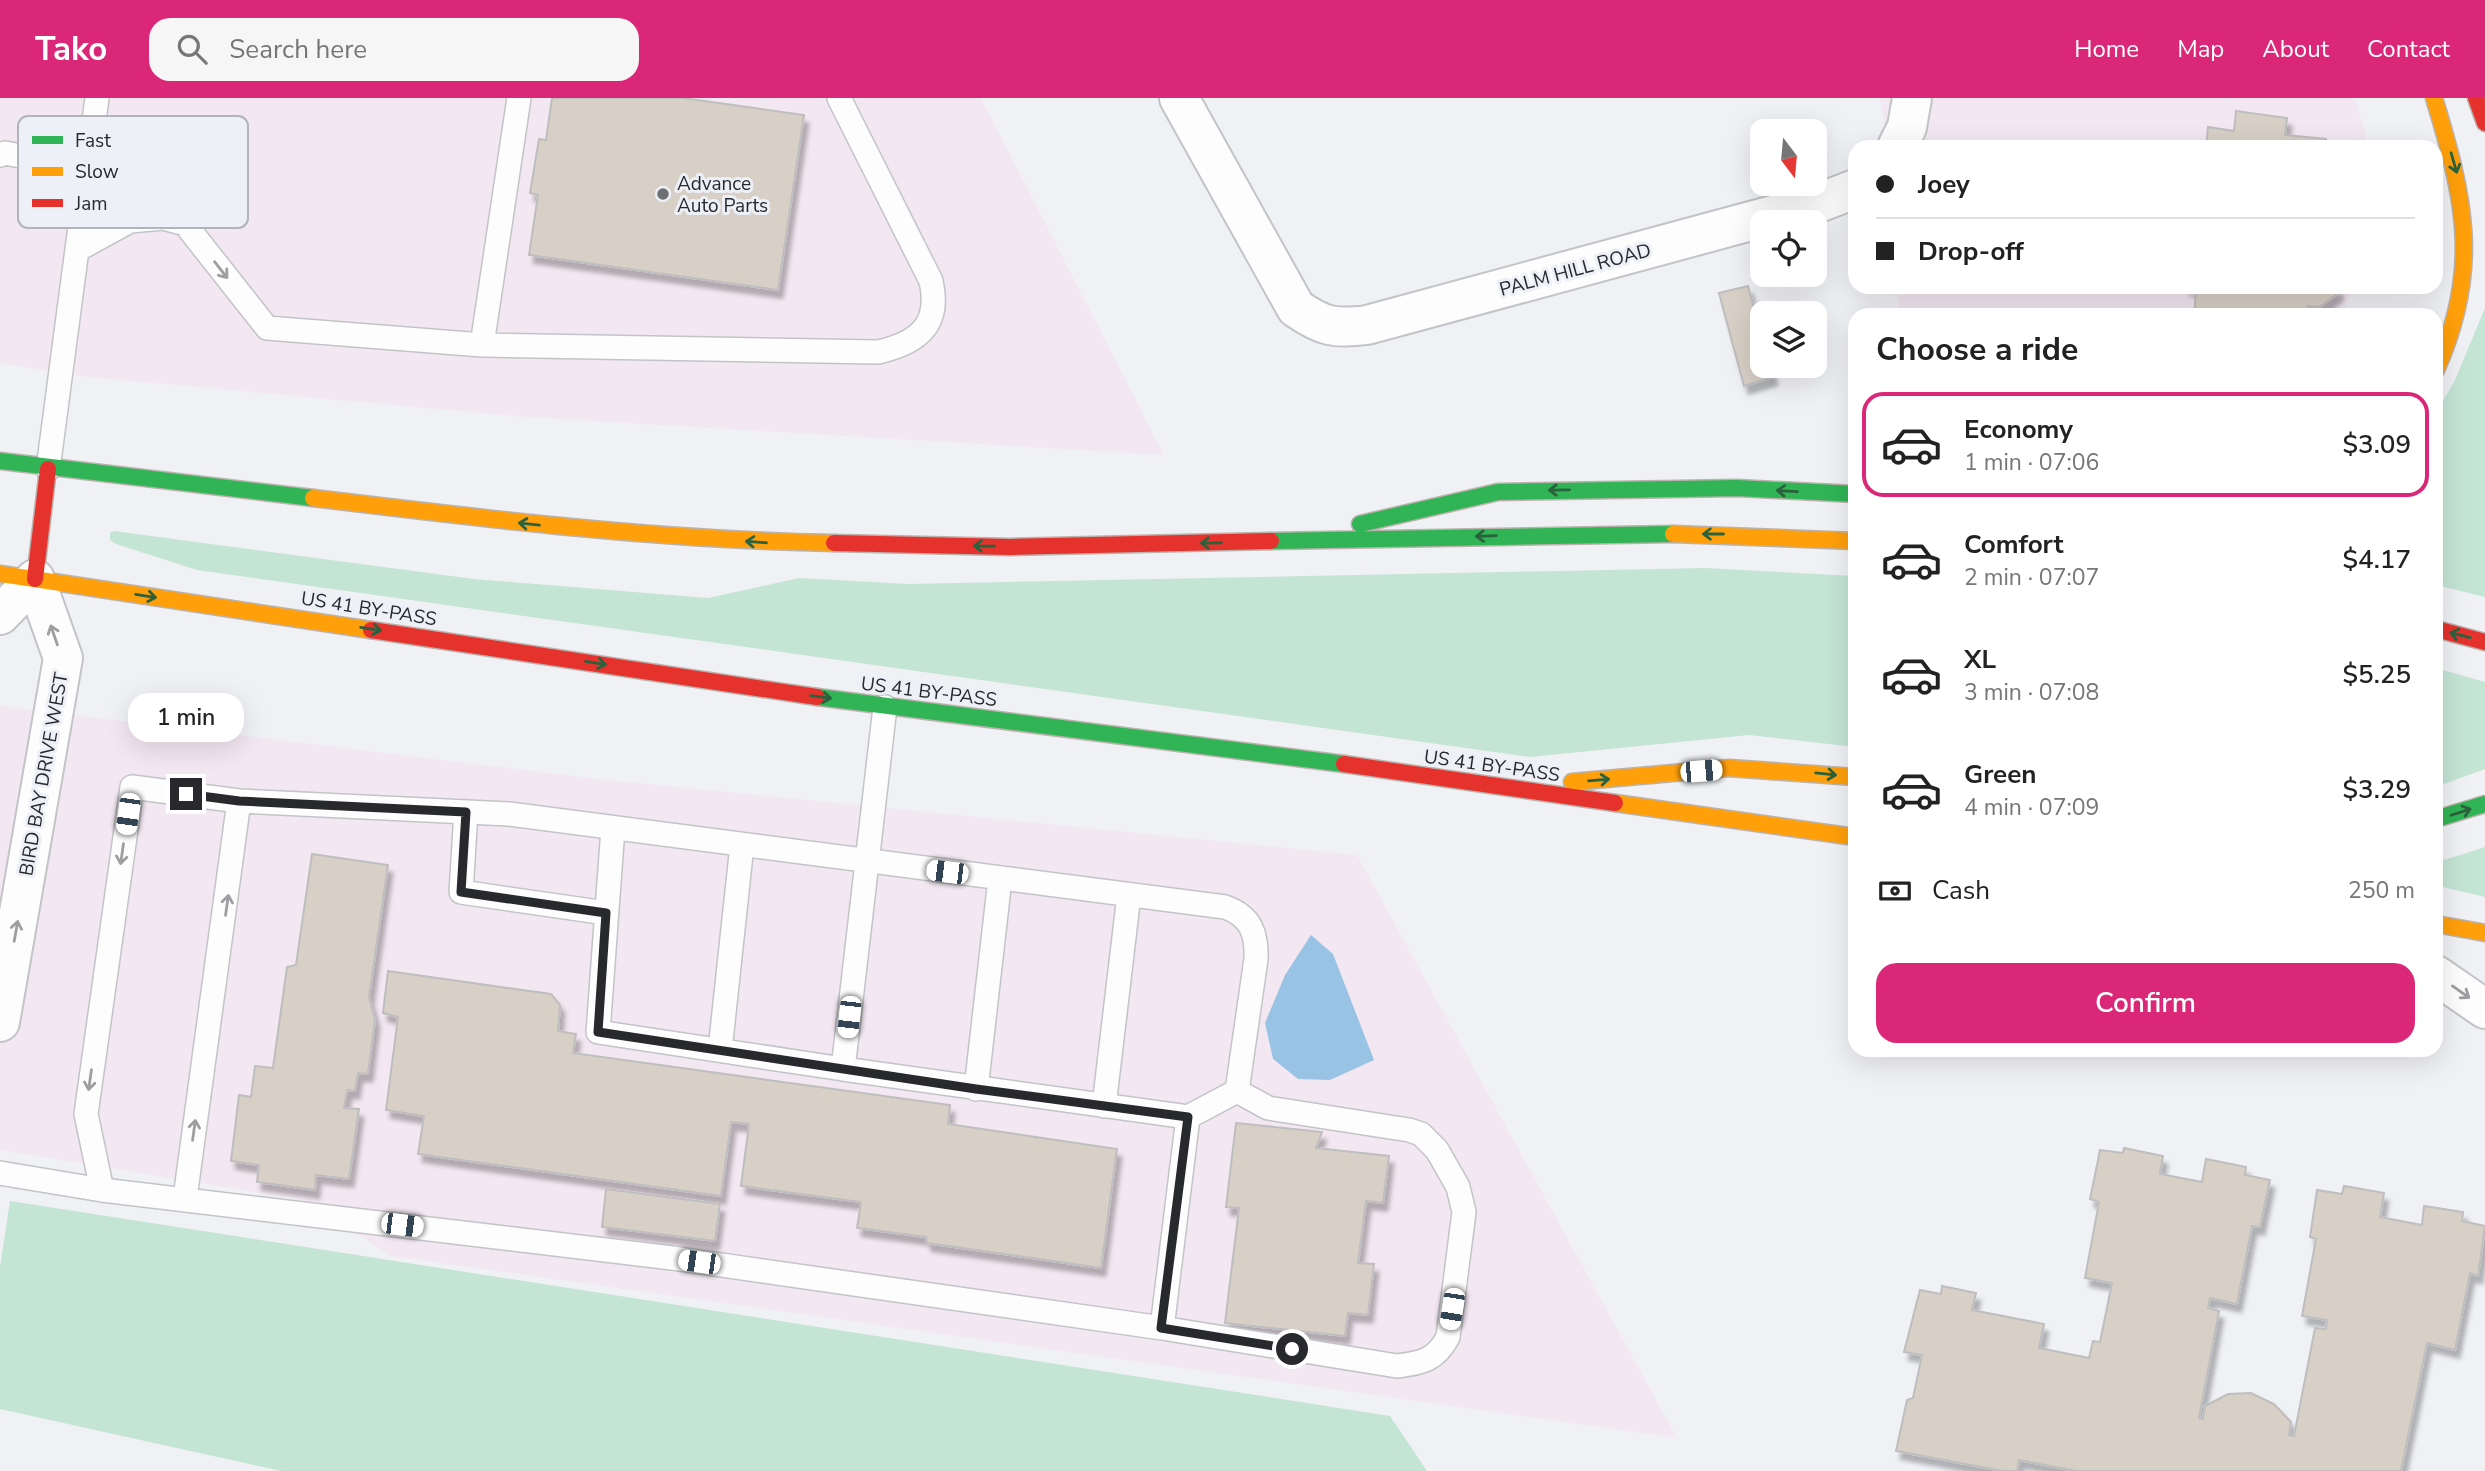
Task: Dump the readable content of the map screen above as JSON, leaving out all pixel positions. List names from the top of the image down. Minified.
{"streets":{"main road":["US 41 BY-PASS"],"street":["PALM HILL ROAD","BIRD BAY DRIVE WEST"]},"crossings":[["US 41 BY-PASS","BIRD BAY DRIVE WEST"]],"one_way":["BIRD BAY DRIVE WEST"],"places":["Advance Auto Parts"],"legend":["Fast","Slow","Jam"],"north":"bottom","page":{"header":"Tako","search":"Search here","nav":["Home","Map","About","Contact"],"banner":["Joey","Drop-off"],"heading":"Choose a ride","list":[{"name":"Economy","note":"1 min · 07:06","value":"$3.09"},{"name":"Comfort","note":"2 min · 07:07","value":"$4.17"},{"name":"XL","note":"3 min · 07:08","value":"$5.25"},{"name":"Green","note":"4 min · 07:09","value":"$3.29"}],"bubble":"1 min","pay":["Cash","250 m"],"buttons":"Confirm"}}
